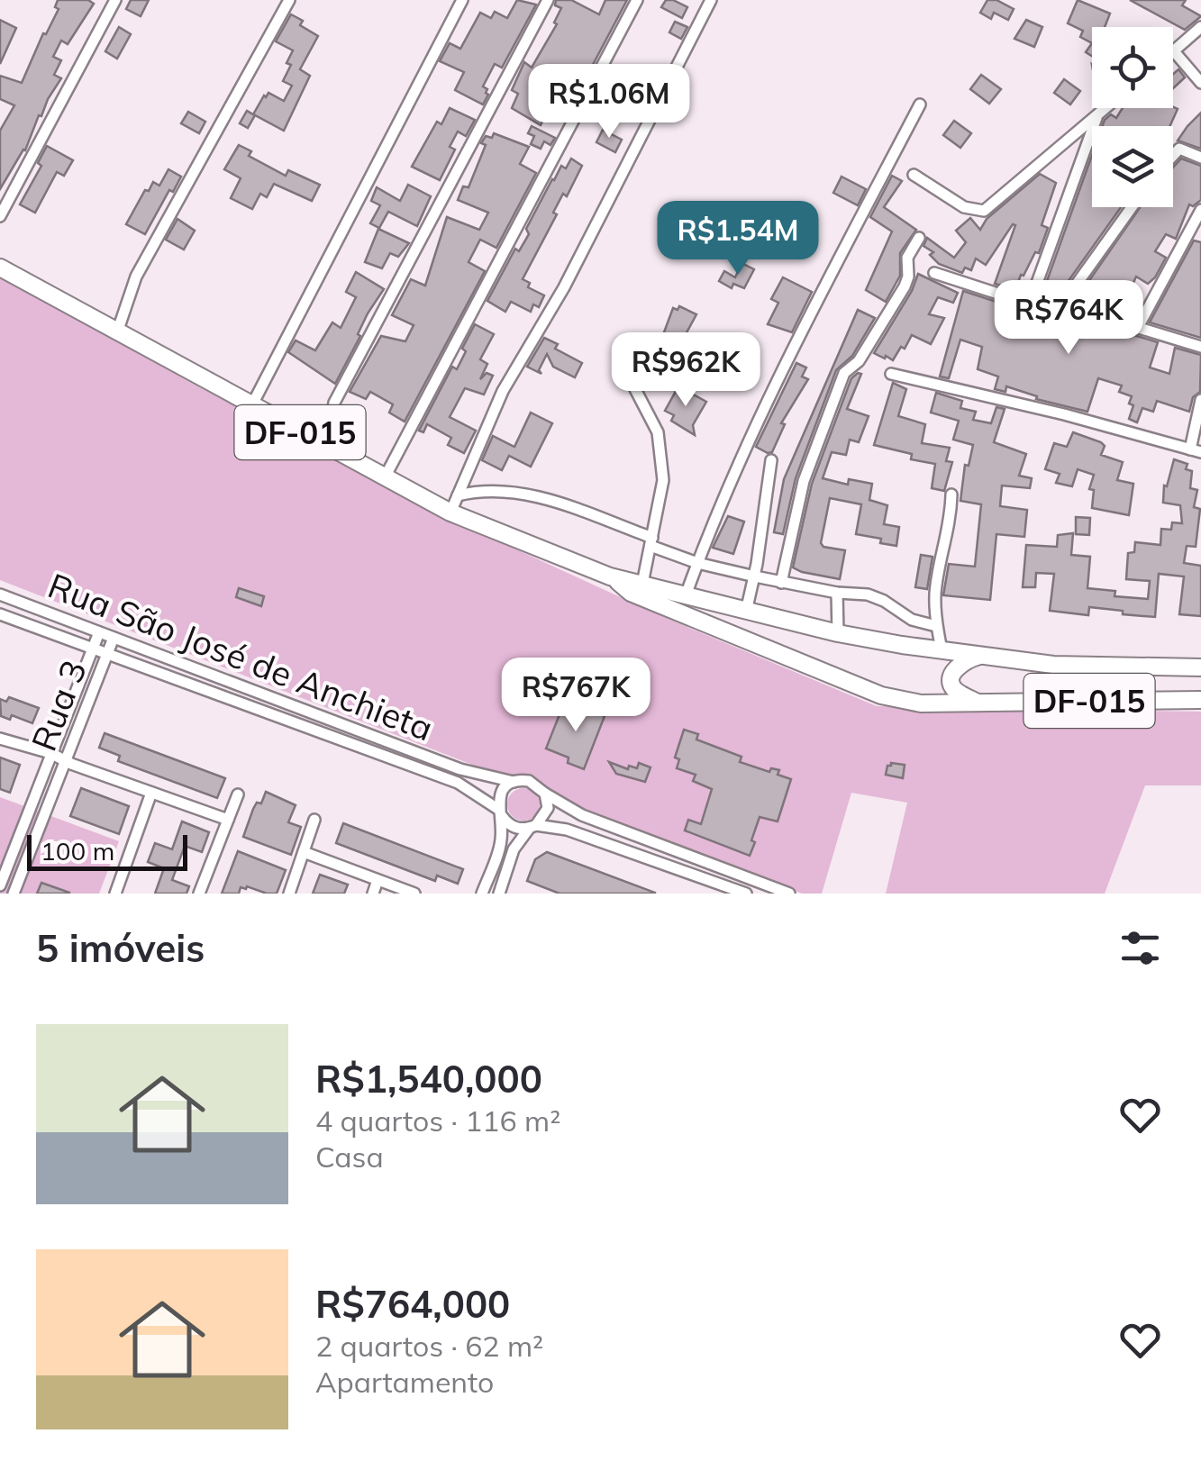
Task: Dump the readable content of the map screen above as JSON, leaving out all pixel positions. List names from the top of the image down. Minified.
{"streets":{"main road":["DF-015"],"street":["Rua São José de Anchieta","Rua 3"]},"crossings":[["Rua São José de Anchieta","Rua 3"]],"scale_bar":"100 m","page":{"price":["R$1.06M","R$1.54M","R$764K","R$962K","R$767K"],"scale":"100 m","heading":"5 imóveis","list":[{"name":"R$1,540,000","note":"4 quartos · 116 m² · Casa"},{"name":"R$764,000","note":"2 quartos · 62 m² · Apartamento"}]}}
